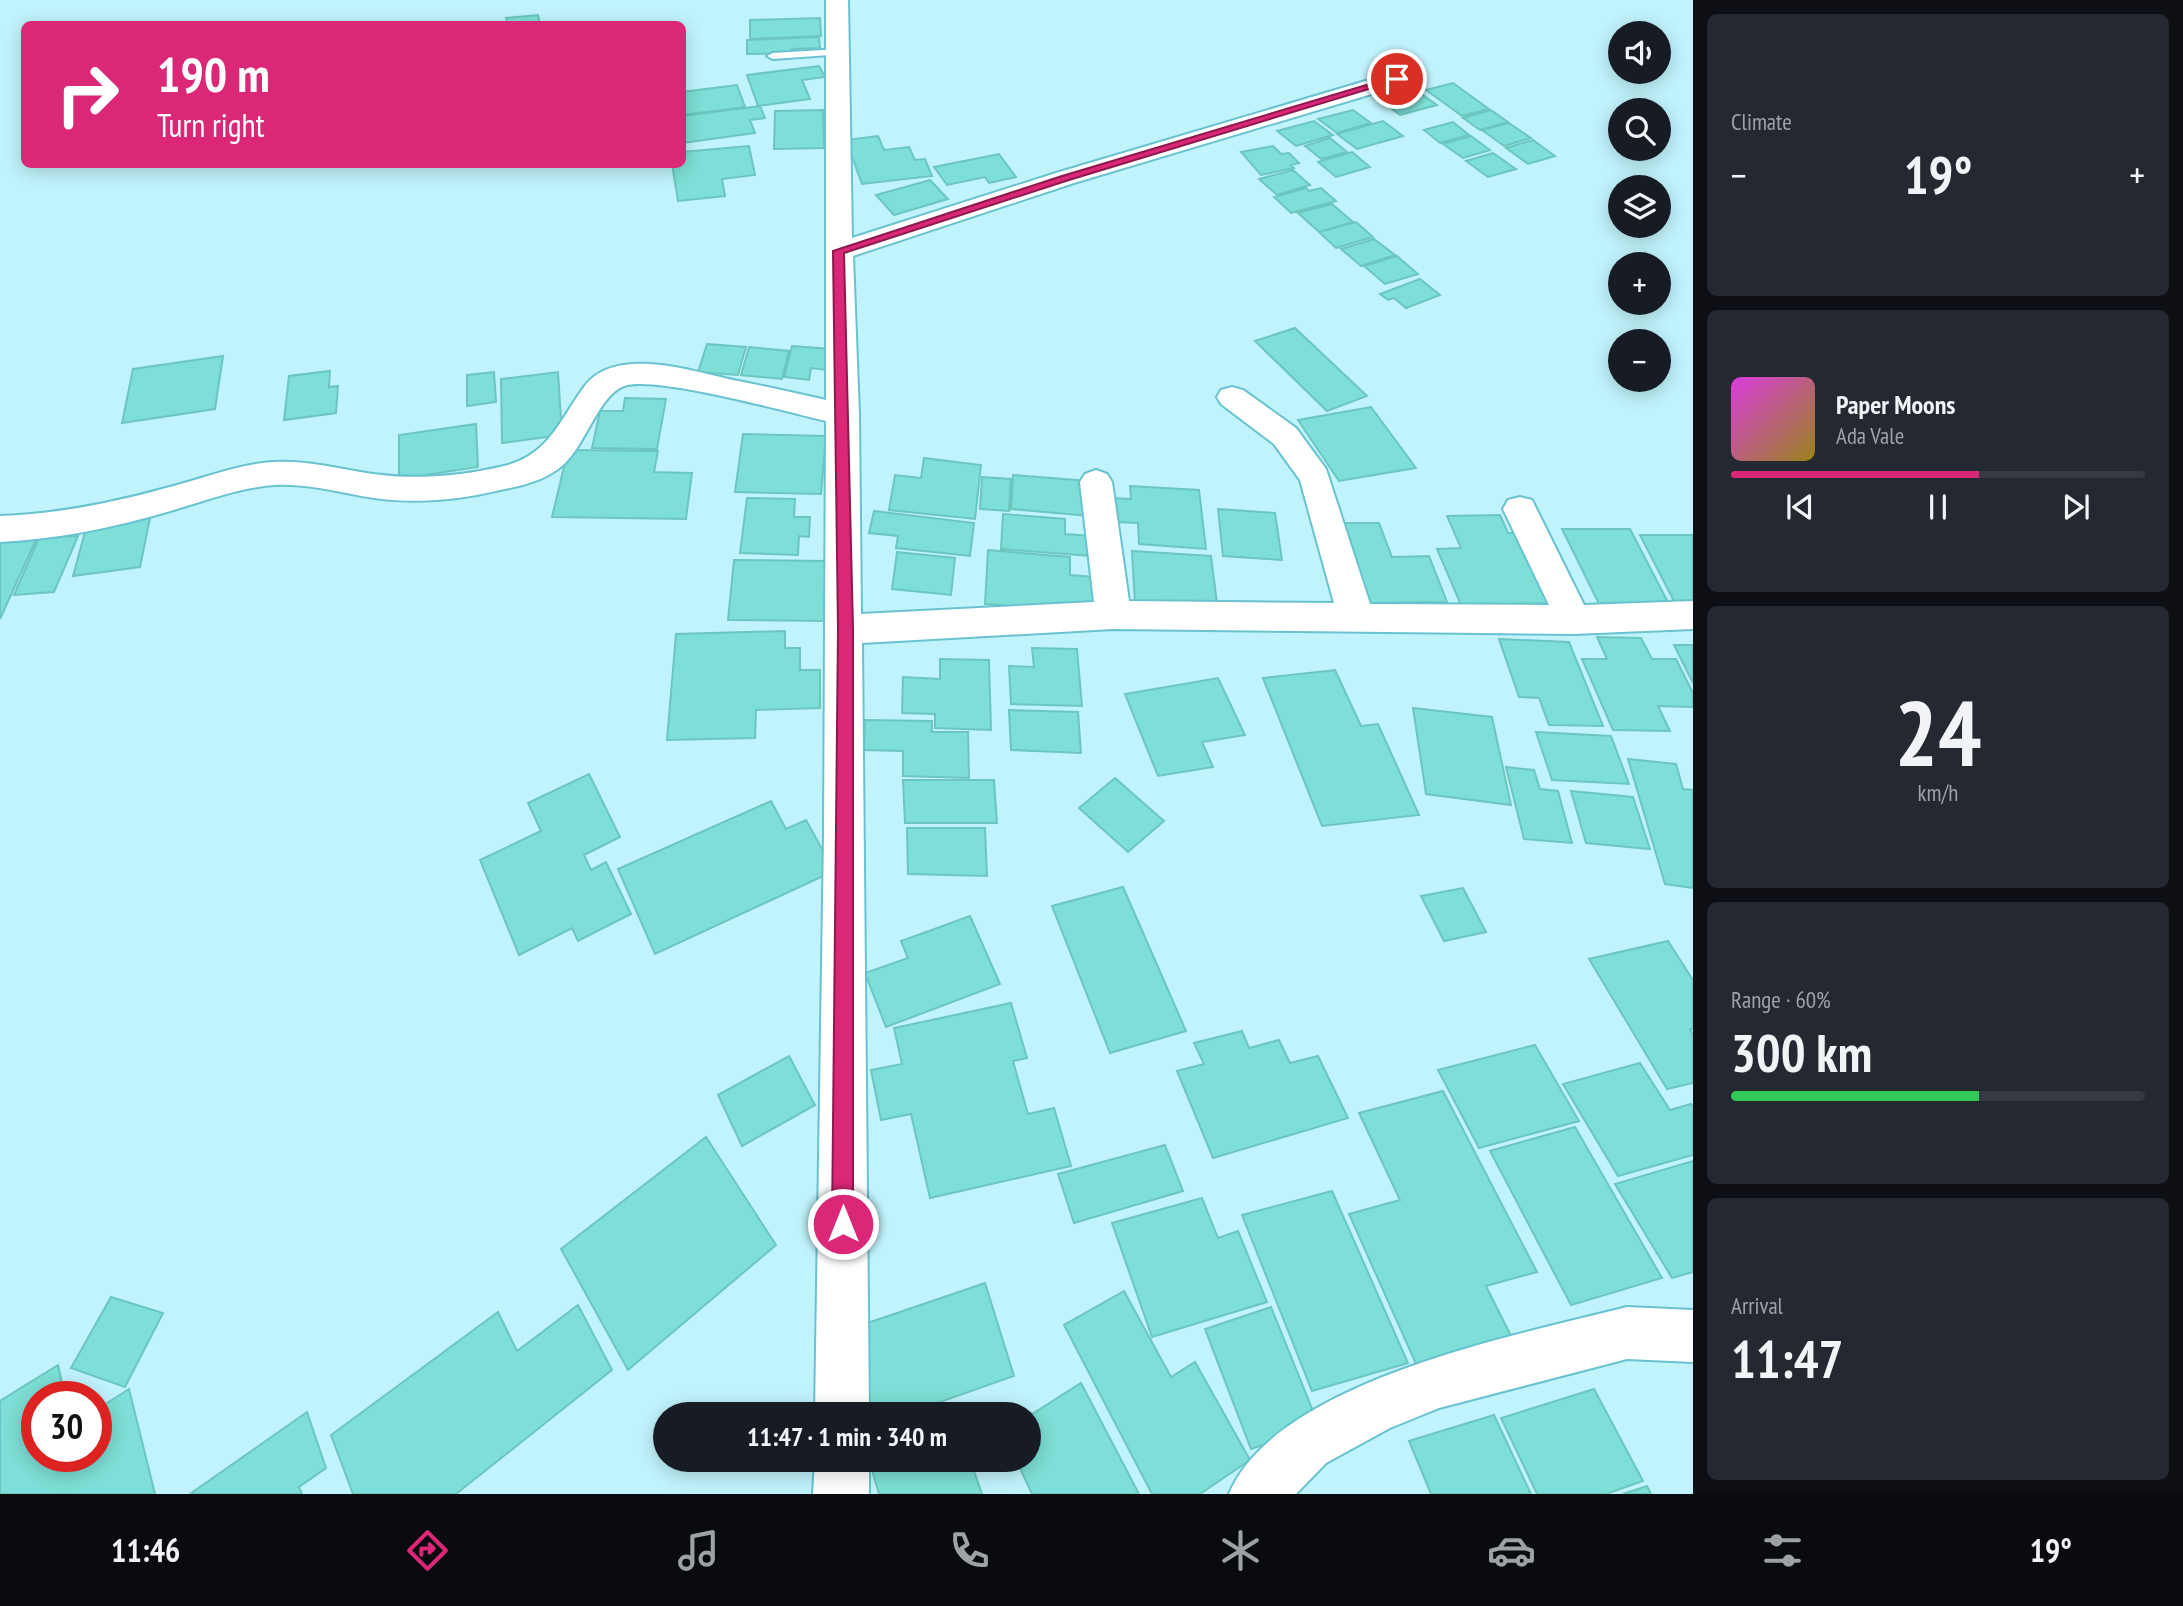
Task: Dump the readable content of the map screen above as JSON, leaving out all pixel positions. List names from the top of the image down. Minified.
{"page":{"tile":["Climate",["24","km/h"],["Range · 60%","300 km"],["Arrival","11:47"]],"map_buttons":["+","−"],"turn":["190 m","Turn right"],"heat":["−","19°","+"],"song":["Paper Moons","Ada Vale"],"limit":"30","trip":"11:47 · 1 min · 340 m","tabs":["11:46","19°"]}}
